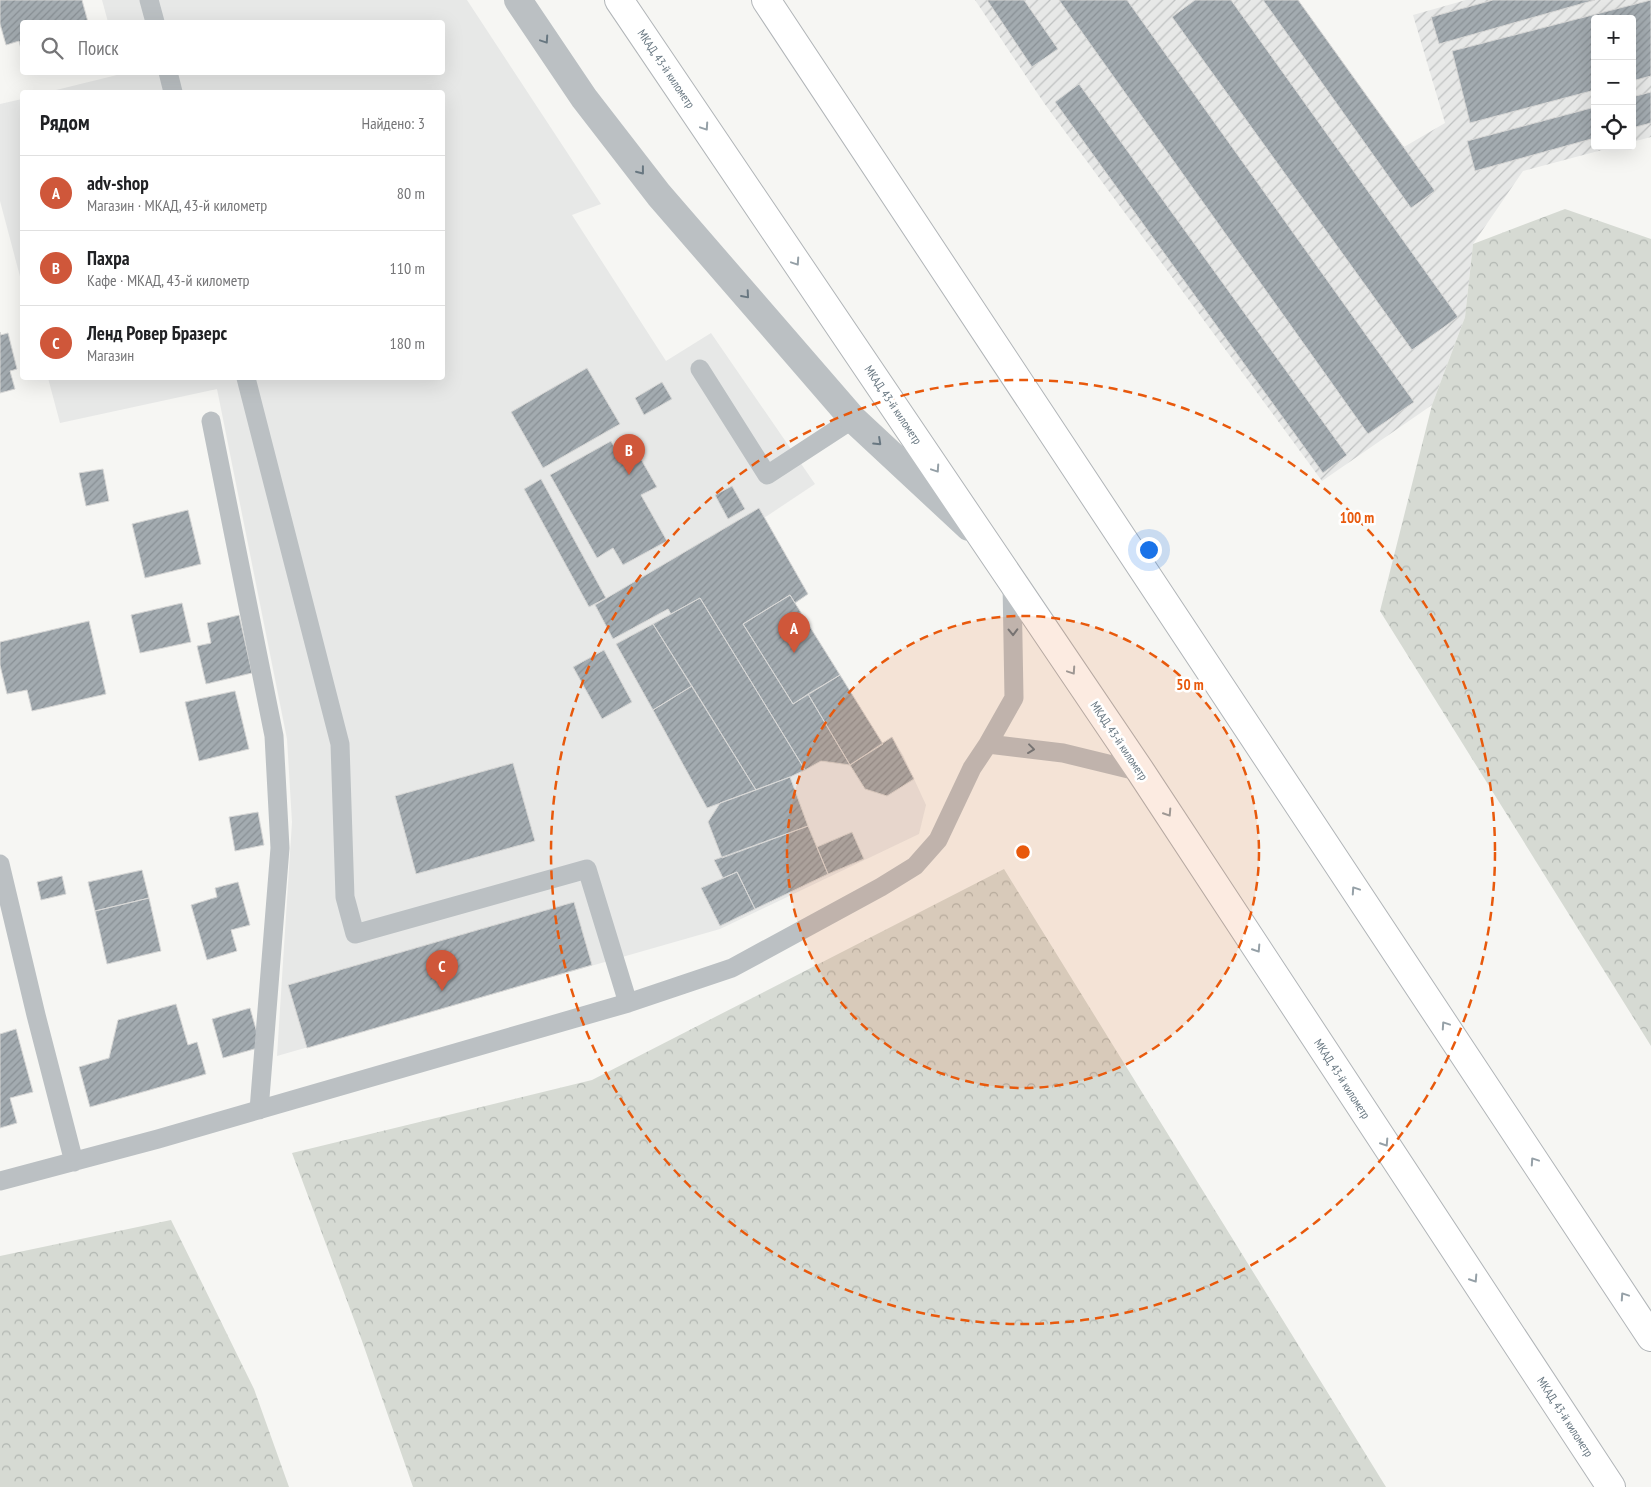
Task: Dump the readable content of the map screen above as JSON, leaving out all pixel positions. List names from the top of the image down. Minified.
{"streets":{"highway":["МКАД, 43-й километр"]},"page":{"map_buttons":["+","−"],"search":"Поиск","heading":["Рядом","Найдено: 3"],"list":[{"mark":"A","name":"adv-shop","note":"Магазин · МКАД, 43-й километр","value":"80 m"},{"mark":"B","name":"Пахра","note":"Кафе · МКАД, 43-й километр","value":"110 m"},{"mark":"C","name":"Ленд Ровер Бразерс","note":"Магазин","value":"180 m"}],"pins":["B","A","C"]},"rings":["100 m","50 m"]}
